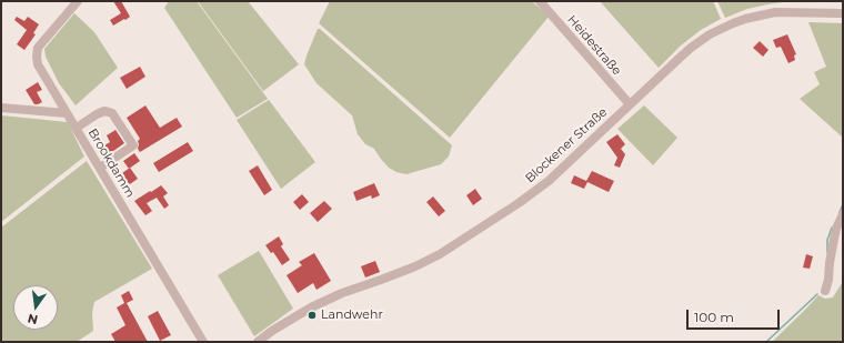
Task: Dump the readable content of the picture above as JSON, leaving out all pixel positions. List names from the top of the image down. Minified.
{"streets":{"street":["Heidestraße","Blockener Straße","Brookdamm"]},"crossings":[["Heidestraße","Blockener Straße"]],"places":["Landwehr"],"scale_bar":"100 m","north":"bottom"}
